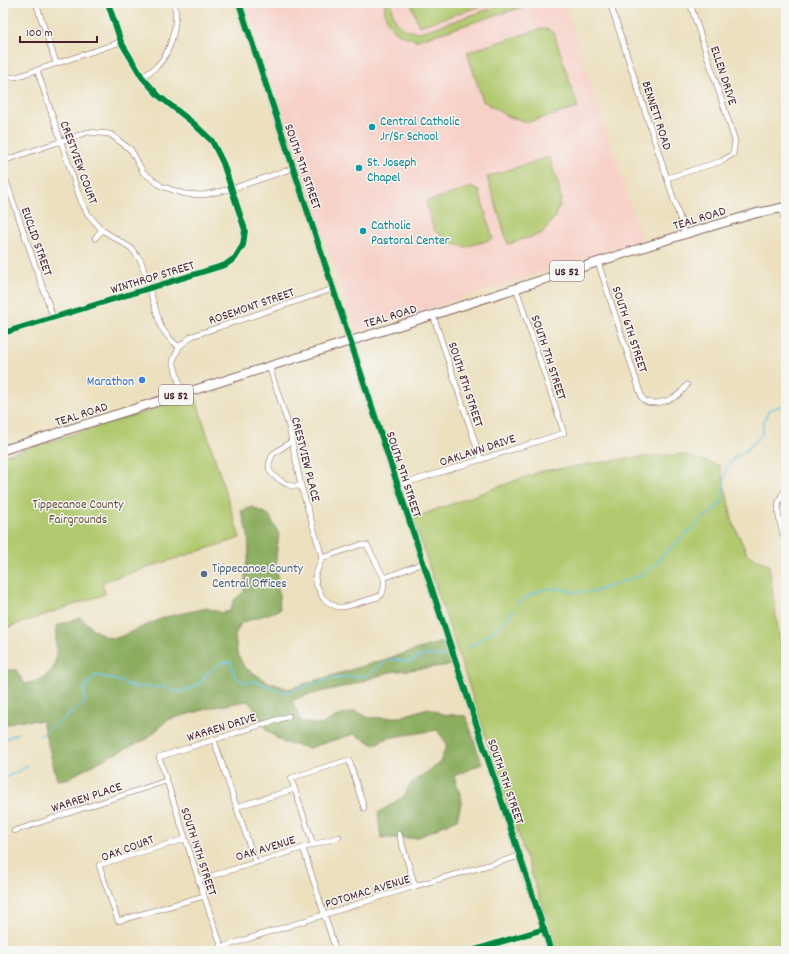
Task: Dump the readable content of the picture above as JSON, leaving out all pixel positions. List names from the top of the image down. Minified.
{"streets":{"main road":["TEAL ROAD","US 52"],"street":["ELLEN DRIVE","BENNETT ROAD","CRESTVIEW COURT","SOUTH 9TH STREET","EUCLID STREET","WINTHROP STREET","ROSEMONT STREET","SOUTH 6TH STREET","SOUTH 7TH STREET","SOUTH 8TH STREET","OAKLAWN DRIVE","CRESTVIEW PLACE","WARREN DRIVE","WARREN PLACE","OAK COURT","OAK AVENUE","SOUTH 14TH STREET","POTOMAC AVENUE"]},"crossings":[["ELLEN DRIVE","BENNETT ROAD"],["BENNETT ROAD","TEAL ROAD"],["CRESTVIEW COURT","WINTHROP STREET"],["CRESTVIEW COURT","ROSEMONT STREET"],["SOUTH 9TH STREET","TEAL ROAD"],["SOUTH 9TH STREET","ROSEMONT STREET"],["SOUTH 9TH STREET","OAKLAWN DRIVE"],["SOUTH 9TH STREET","POTOMAC AVENUE"],["TEAL ROAD","SOUTH 6TH STREET"],["TEAL ROAD","SOUTH 7TH STREET"],["TEAL ROAD","SOUTH 8TH STREET"],["TEAL ROAD","CRESTVIEW PLACE"],["EUCLID STREET","WINTHROP STREET"],["SOUTH 7TH STREET","OAKLAWN DRIVE"],["SOUTH 8TH STREET","OAKLAWN DRIVE"],["WARREN DRIVE","SOUTH 14TH STREET"],["WARREN PLACE","SOUTH 14TH STREET"],["OAK COURT","SOUTH 14TH STREET"],["OAK AVENUE","SOUTH 14TH STREET"],["SOUTH 14TH STREET","POTOMAC AVENUE"]],"parks":["Tippecanoe County Fairgrounds"],"places":["Central Catholic Jr/Sr School","St. Joseph Chapel","Catholic Pastoral Center","Marathon","Tippecanoe County Central Offices"],"scale_bar":"100 m"}
